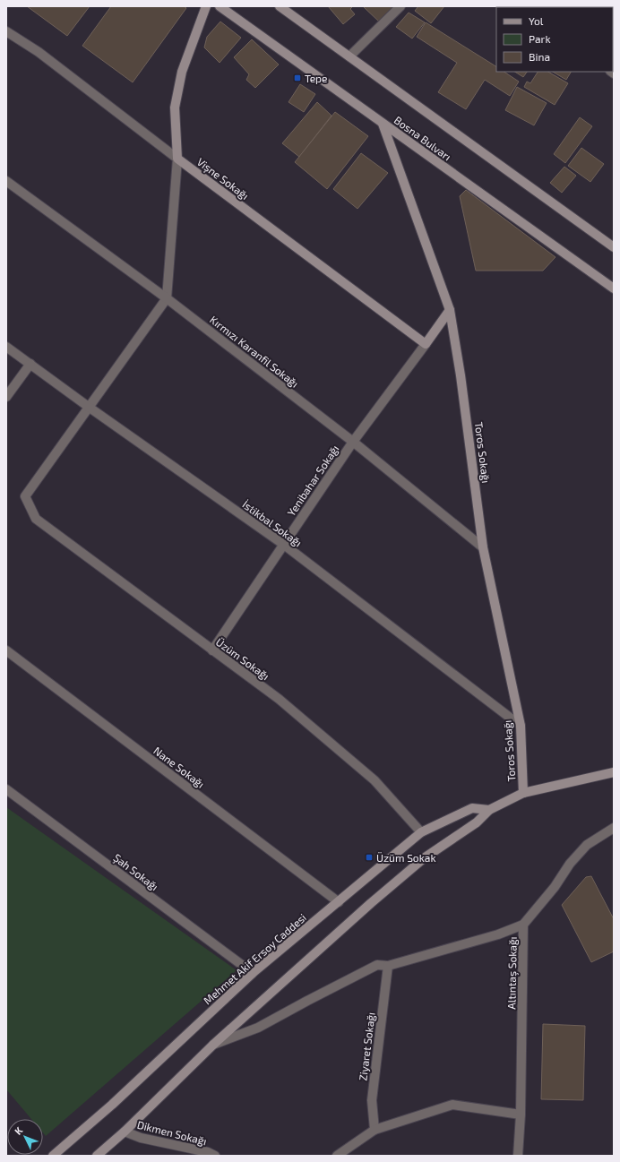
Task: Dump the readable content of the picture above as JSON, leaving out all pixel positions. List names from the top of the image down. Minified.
{"streets":{"main road":["Bosna Bulvarı","Vişne Sokağı","Toros Sokağı","Mehmet Akif Ersoy Caddesi"],"street":["Kırmızı Karanfil Sokağı","Yenibahar Sokağı","İstikbal Sokağı","Üzüm Sokağı","Nane Sokağı","Şah Sokağı","Altıntaş Sokağı","Ziyaret Sokağı","Dikmen Sokağı"]},"crossings":[["Bosna Bulvarı","Toros Sokağı"],["Vişne Sokağı","Yenibahar Sokağı"],["Kırmızı Karanfil Sokağı","Toros Sokağı"],["Kırmızı Karanfil Sokağı","Yenibahar Sokağı"],["Toros Sokağı","İstikbal Sokağı"],["Yenibahar Sokağı","İstikbal Sokağı"],["Yenibahar Sokağı","Üzüm Sokağı"],["İstikbal Sokağı","Üzüm Sokağı"],["Üzüm Sokağı","Mehmet Akif Ersoy Caddesi"],["Nane Sokağı","Mehmet Akif Ersoy Caddesi"],["Şah Sokağı","Mehmet Akif Ersoy Caddesi"]],"places":{"transit":["Tepe","Üzüm Sokak"]},"legend":["Yol","Park","Bina"],"north":"top left"}
